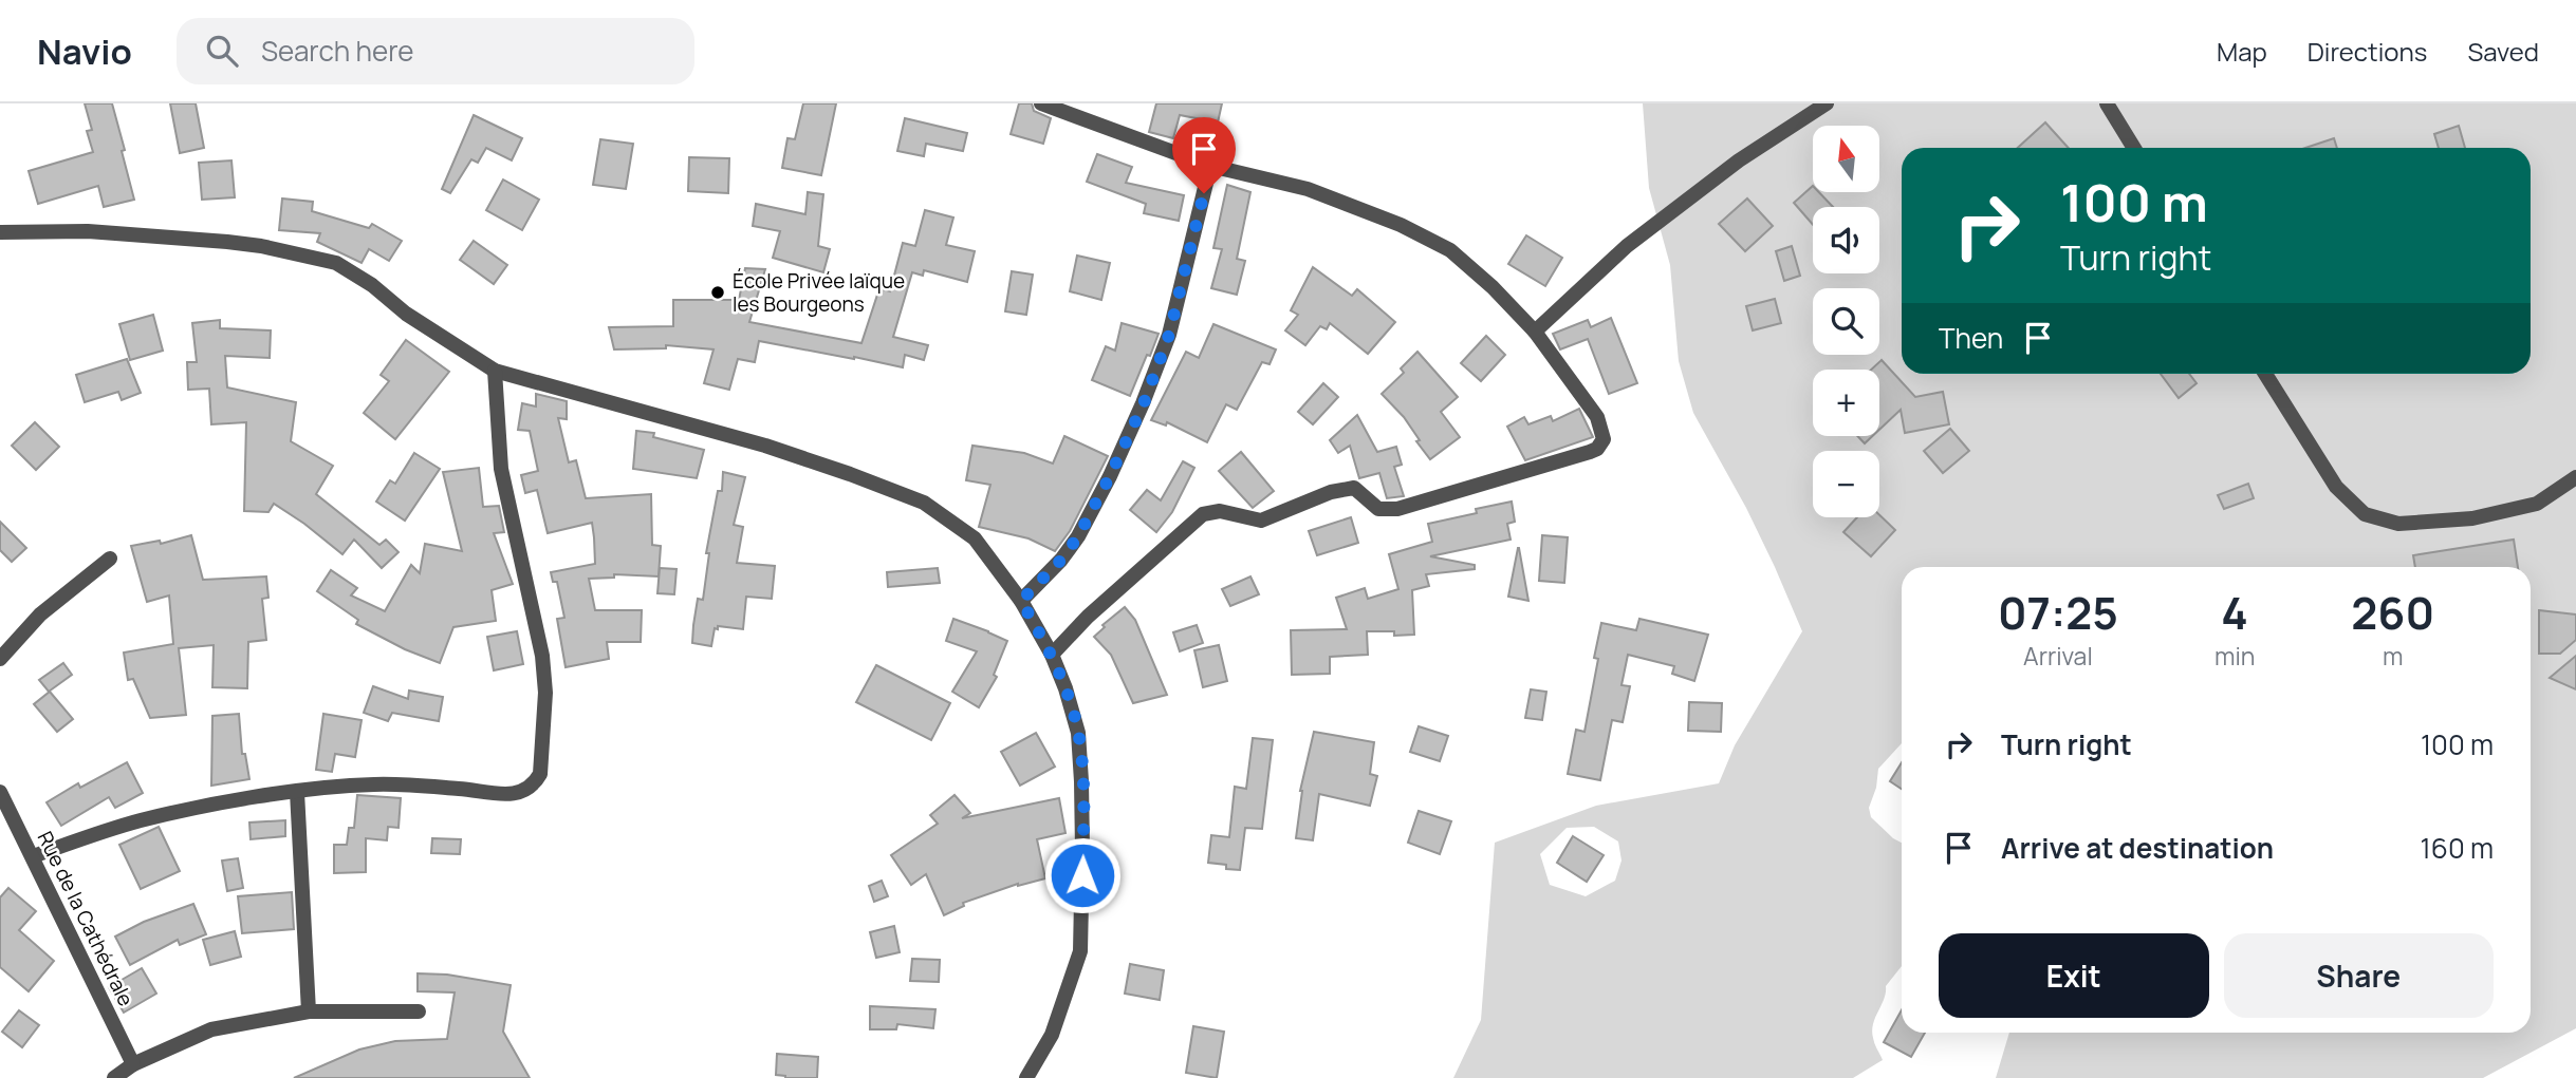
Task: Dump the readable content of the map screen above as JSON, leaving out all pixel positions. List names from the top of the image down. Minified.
{"streets":{"street":["Rue de la Cathédrale"]},"places":["École Privée laïque les Bourgeons"],"north":"top","page":{"header":"Navio","search":"Search here","nav":["Map","Directions","Saved"],"map_buttons":["+","−"],"turn":["100 m","Turn right"],"then":"Then","eta":["07:25","Arrival","4","min","260","m"],"list":[{"name":"Turn right","value":"100 m"},{"name":"Arrive at destination","value":"160 m"}],"buttons":["Exit","Share"]}}
